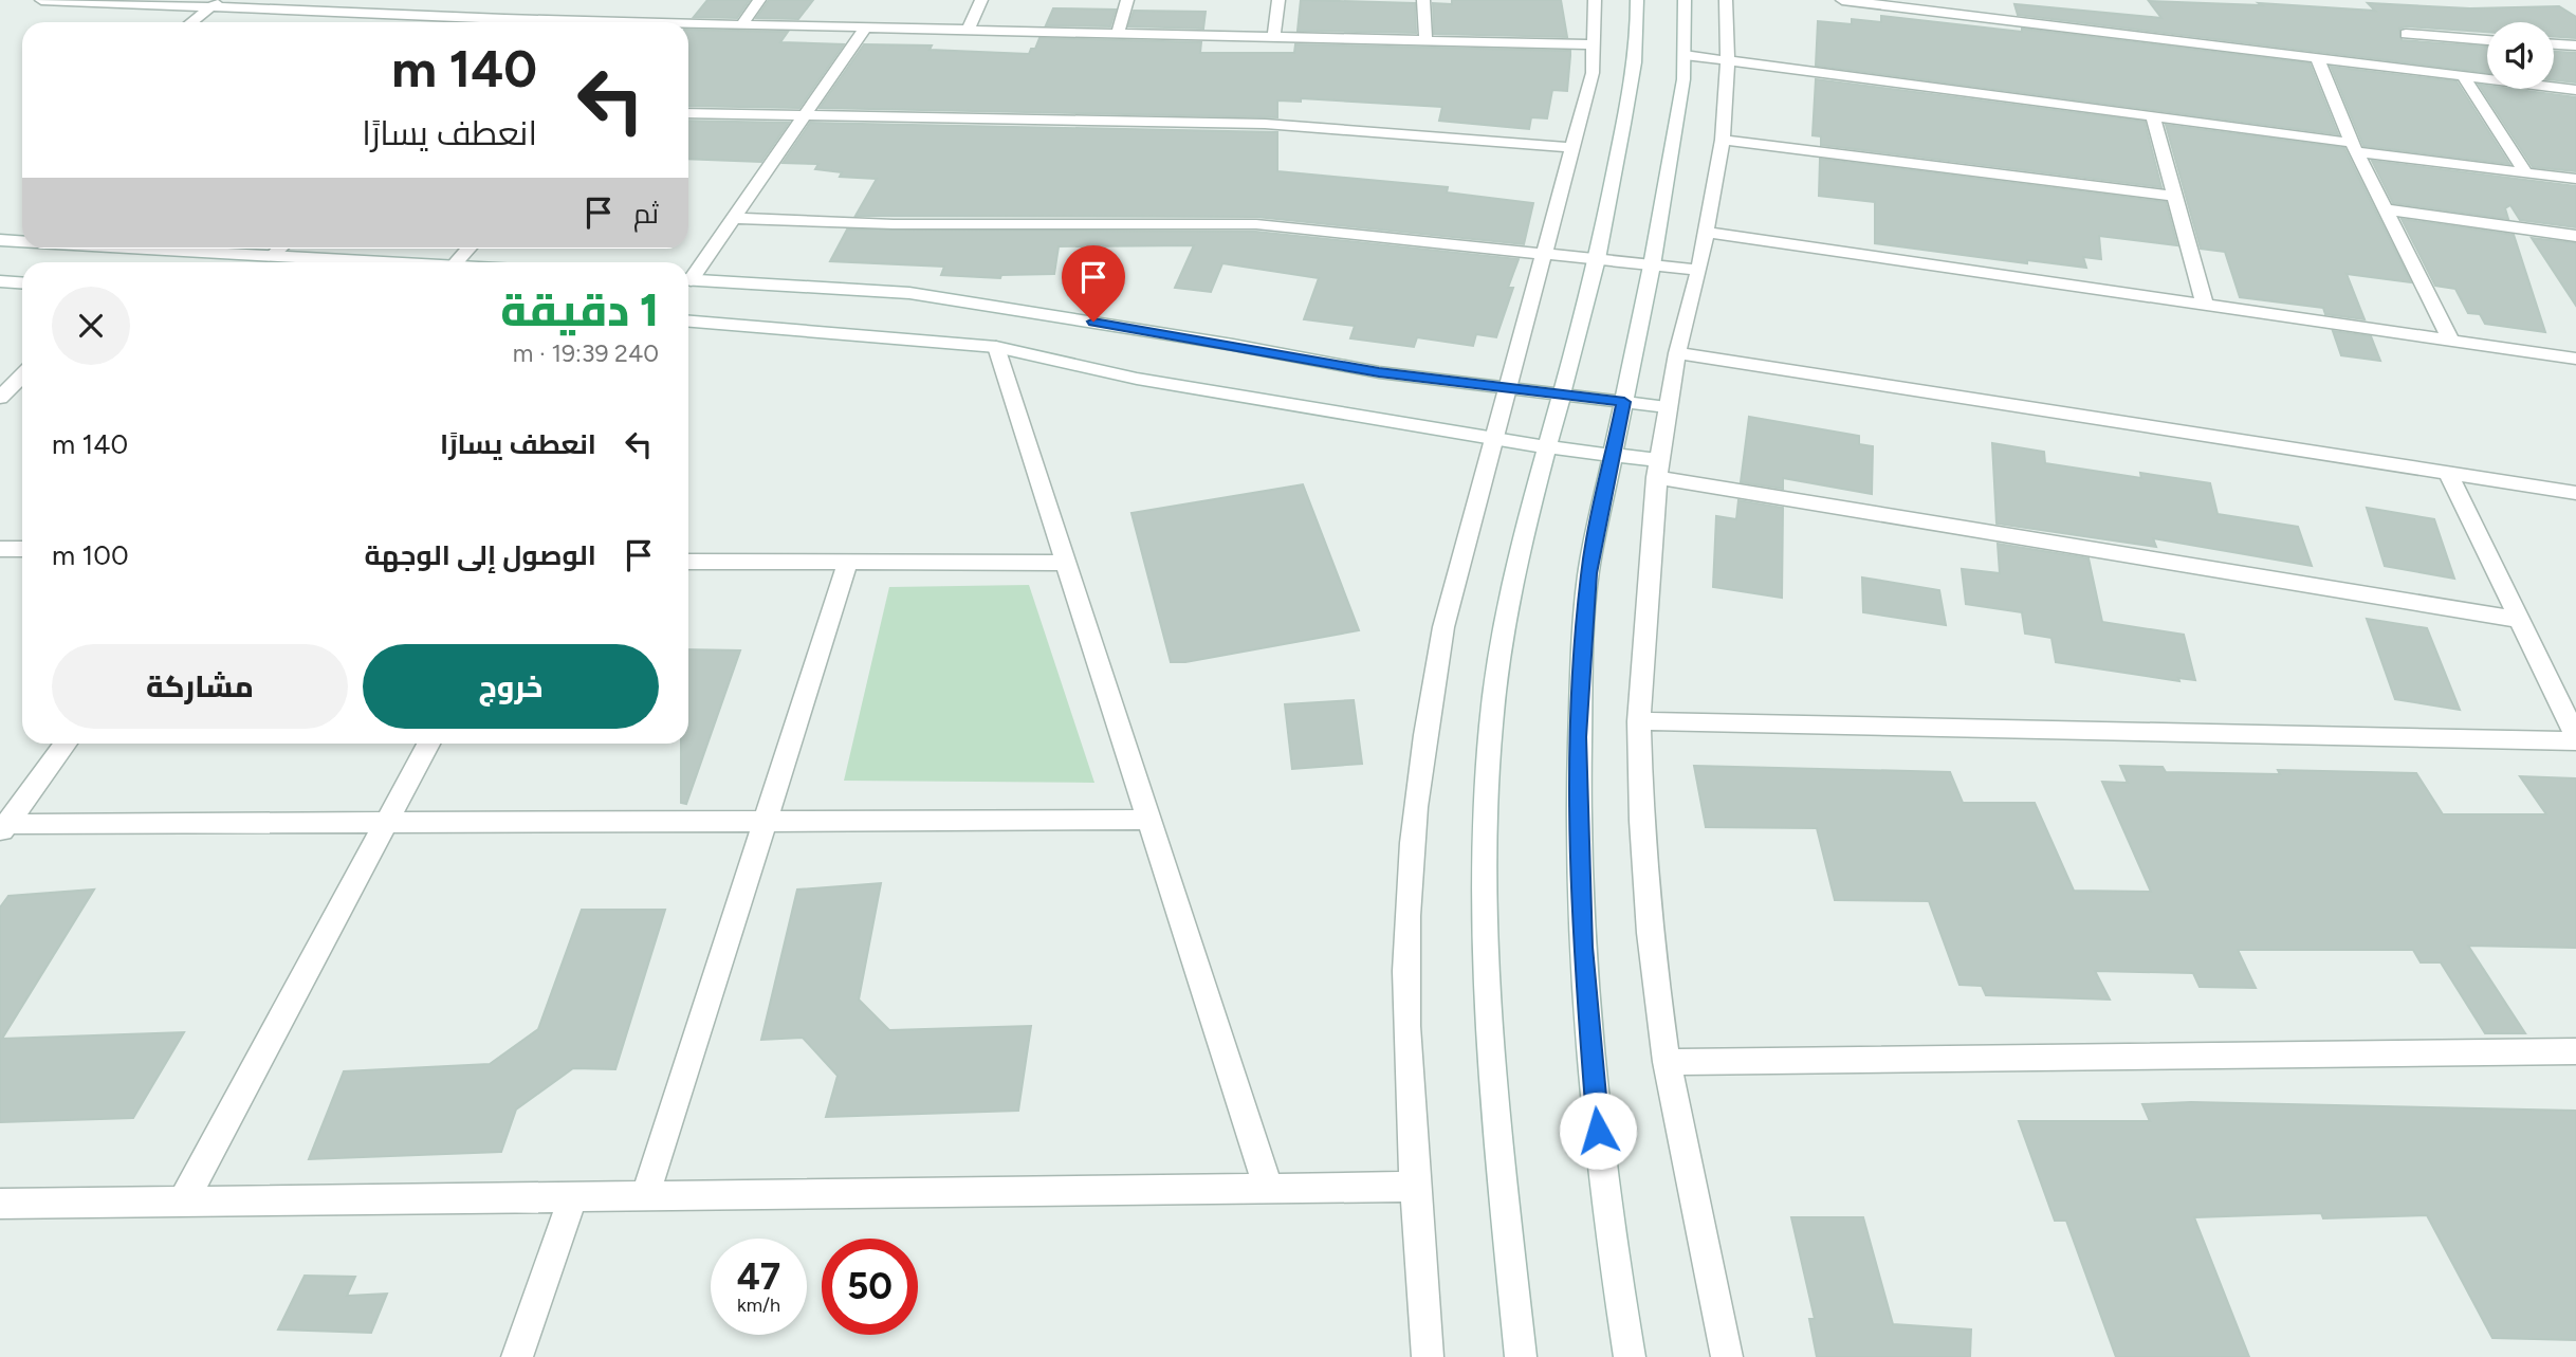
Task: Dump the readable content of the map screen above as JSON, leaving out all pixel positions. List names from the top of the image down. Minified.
{"page":{"turn":["140 m","انعطف يسارًا"],"then":"ثم","heading":["1 دقيقة","240 m · 19:39"],"list":[{"name":"انعطف يسارًا","value":"140 m"},{"name":"الوصول إلى الوجهة","value":"100 m"}],"buttons":["خروج","مشاركة"],"speed":"47 km/h","limit":"50"}}
